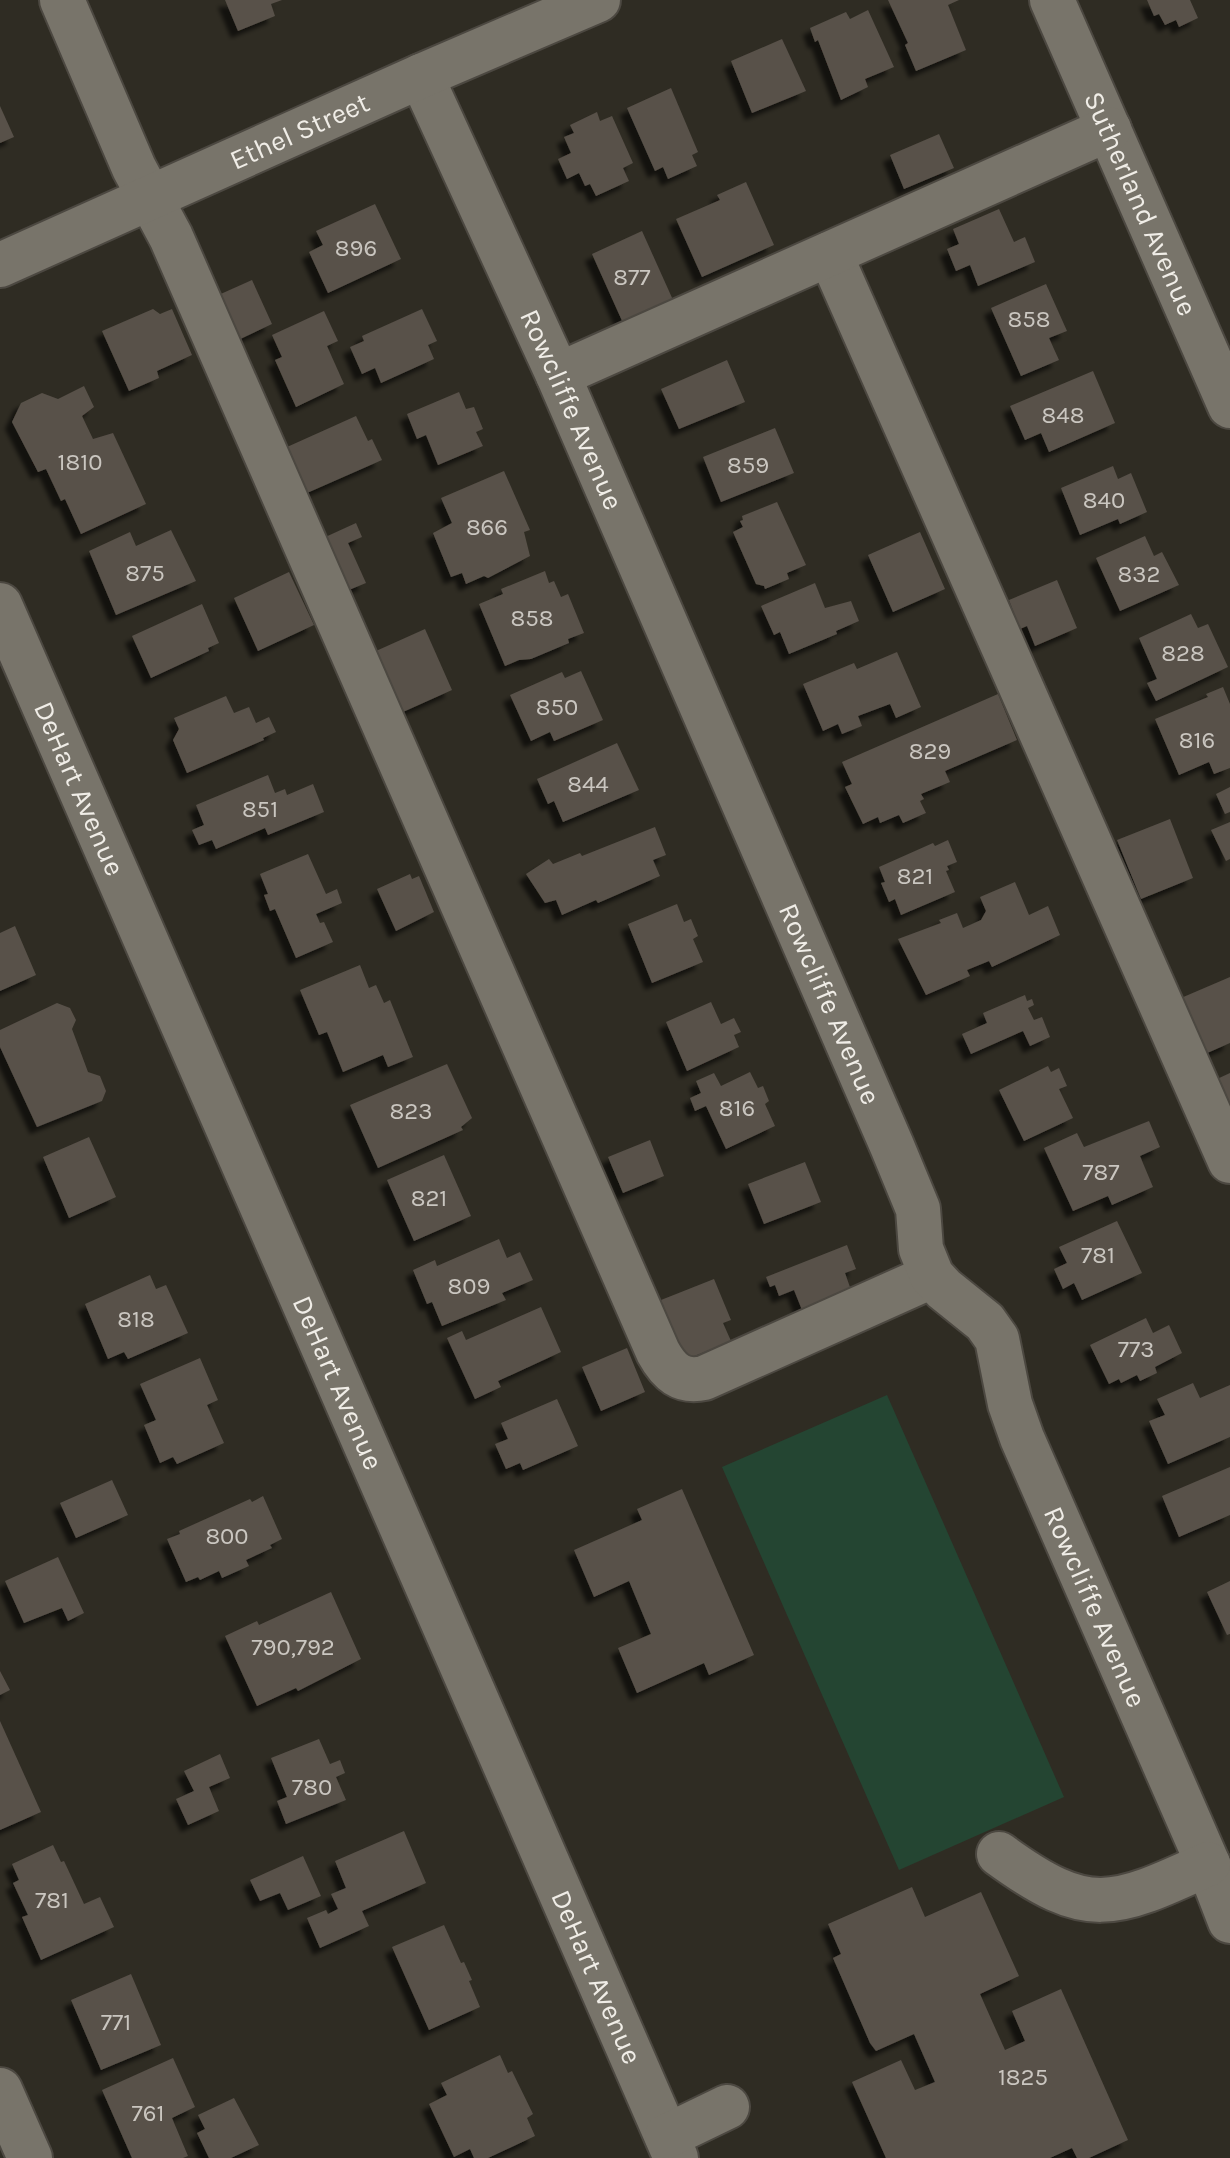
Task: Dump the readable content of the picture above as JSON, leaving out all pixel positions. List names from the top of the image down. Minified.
{"streets":{"street":["Ethel Street","Sutherland Avenue","Rowcliffe Avenue","DeHart Avenue"]},"crossings":[["Ethel Street","Rowcliffe Avenue"]],"house_numbers":["896","877","858","848","1810","859","840","866","875","832","858","828","850","816","829","844","851","821","816","823","787","821","781","809","818","773","800","790,792","780","781","771","1825","761"]}
